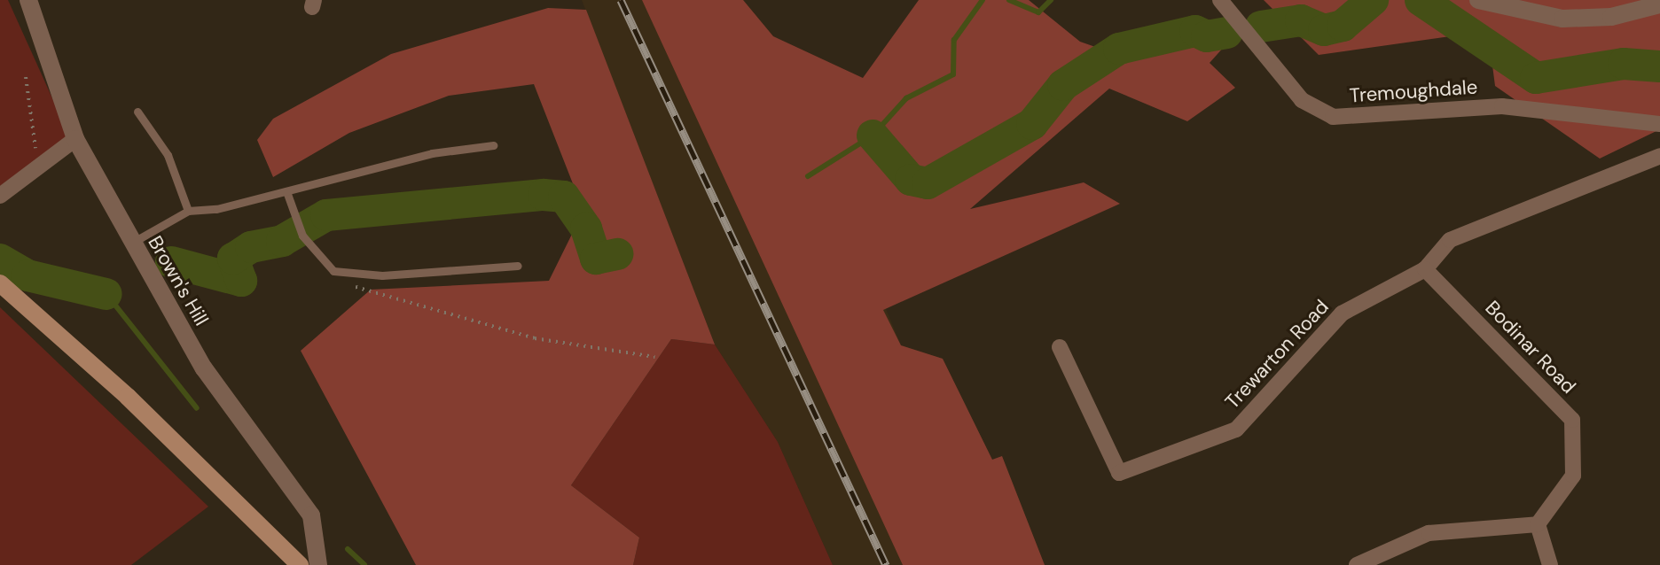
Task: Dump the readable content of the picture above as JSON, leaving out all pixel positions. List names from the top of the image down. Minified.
{"streets":{"street":["Tremoughdale","Brown's Hill","Bodinar Road","Trewarton Road"]},"crossings":[["Bodinar Road","Trewarton Road"]]}
